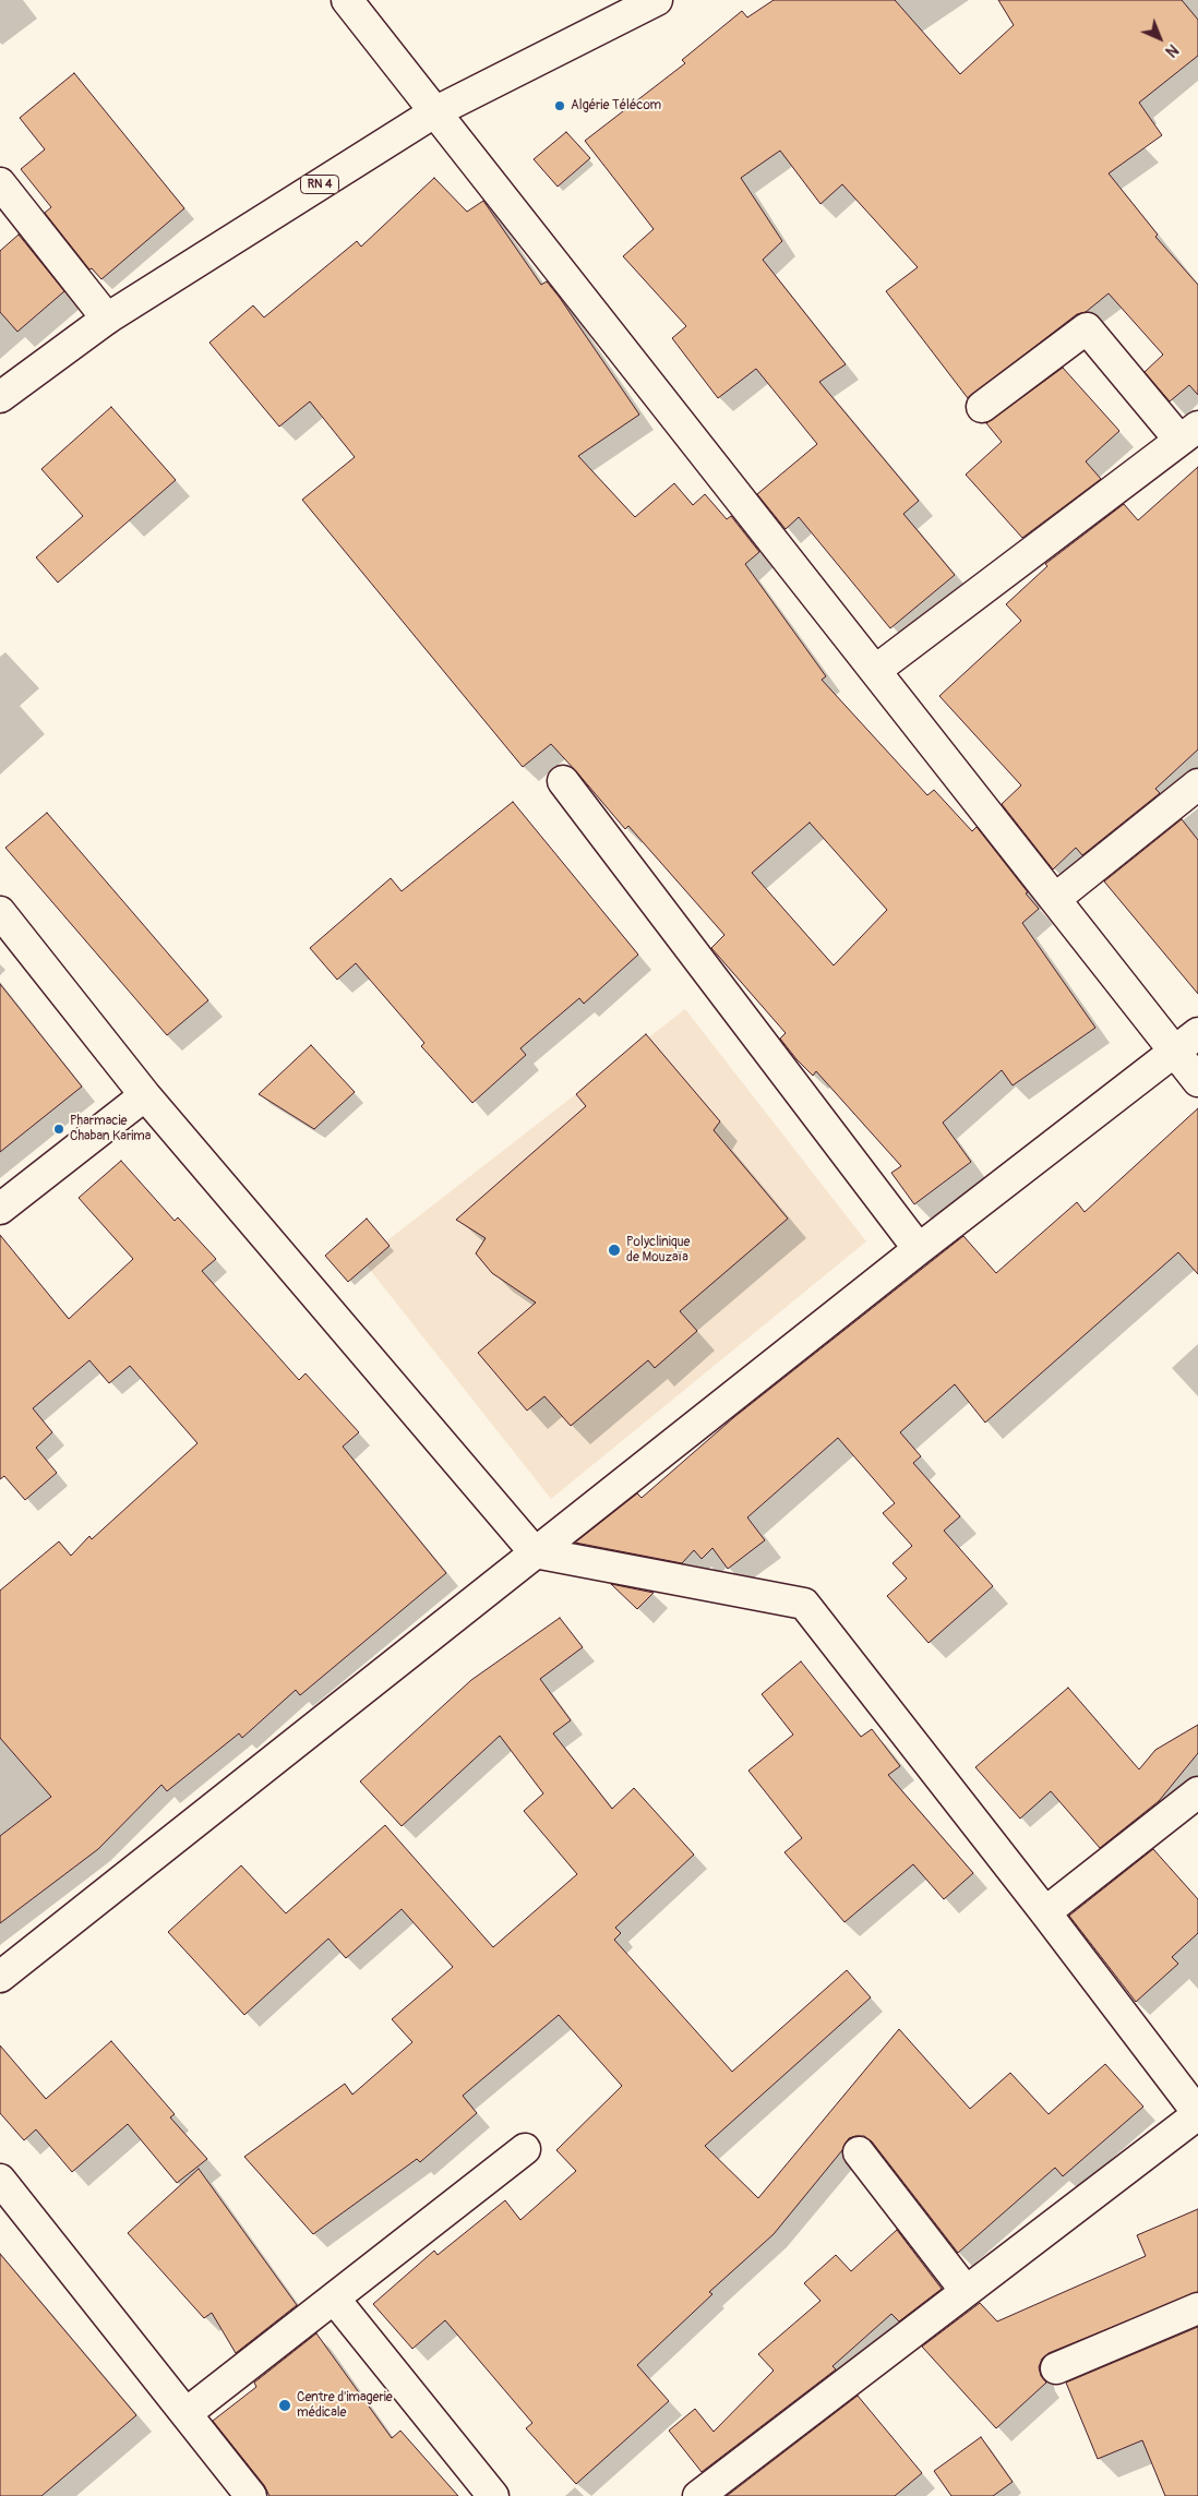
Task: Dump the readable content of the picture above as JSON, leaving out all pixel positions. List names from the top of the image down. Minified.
{"streets":{"street":["RN 4"]},"places":["Algérie Télécom","Pharmacie Chaban Karima","Polyclinique de Mouzaïa","Centre d'imagerie médicale"],"north":"bottom right"}
